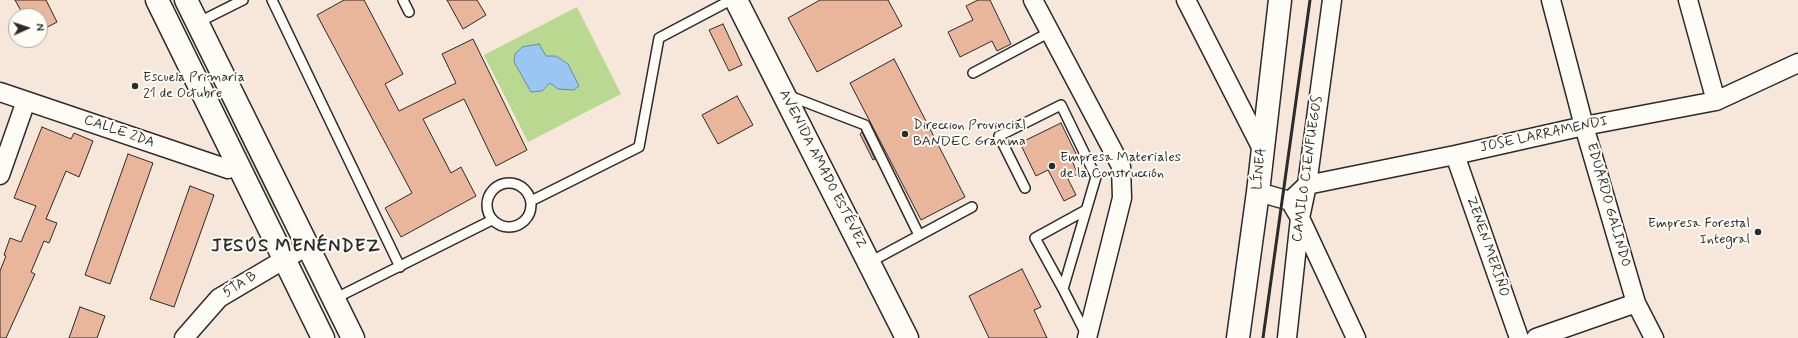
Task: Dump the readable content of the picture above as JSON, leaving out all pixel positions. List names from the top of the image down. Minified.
{"streets":{"main road":["AVENIDA AMADO ESTÉVEZ","LÍNEA"],"street":["CALLE 2DA","JOSE LARRAMENDI","CAMILO CIENFUEGOS","EDUARDO GALINDO","ZENEN MERIÑO","5TA B"]},"crossings":[["JOSE LARRAMENDI","CAMILO CIENFUEGOS"],["JOSE LARRAMENDI","EDUARDO GALINDO"],["JOSE LARRAMENDI","ZENEN MERIÑO"]],"districts":["JESÚS MENÉNDEZ"],"places":["Escuela Primaria 21 de Octubre","Direccion Provincial BANDEC Granma","Empresa Materiales de la Construcción","Empresa Forestal Integral"],"north":"right"}
